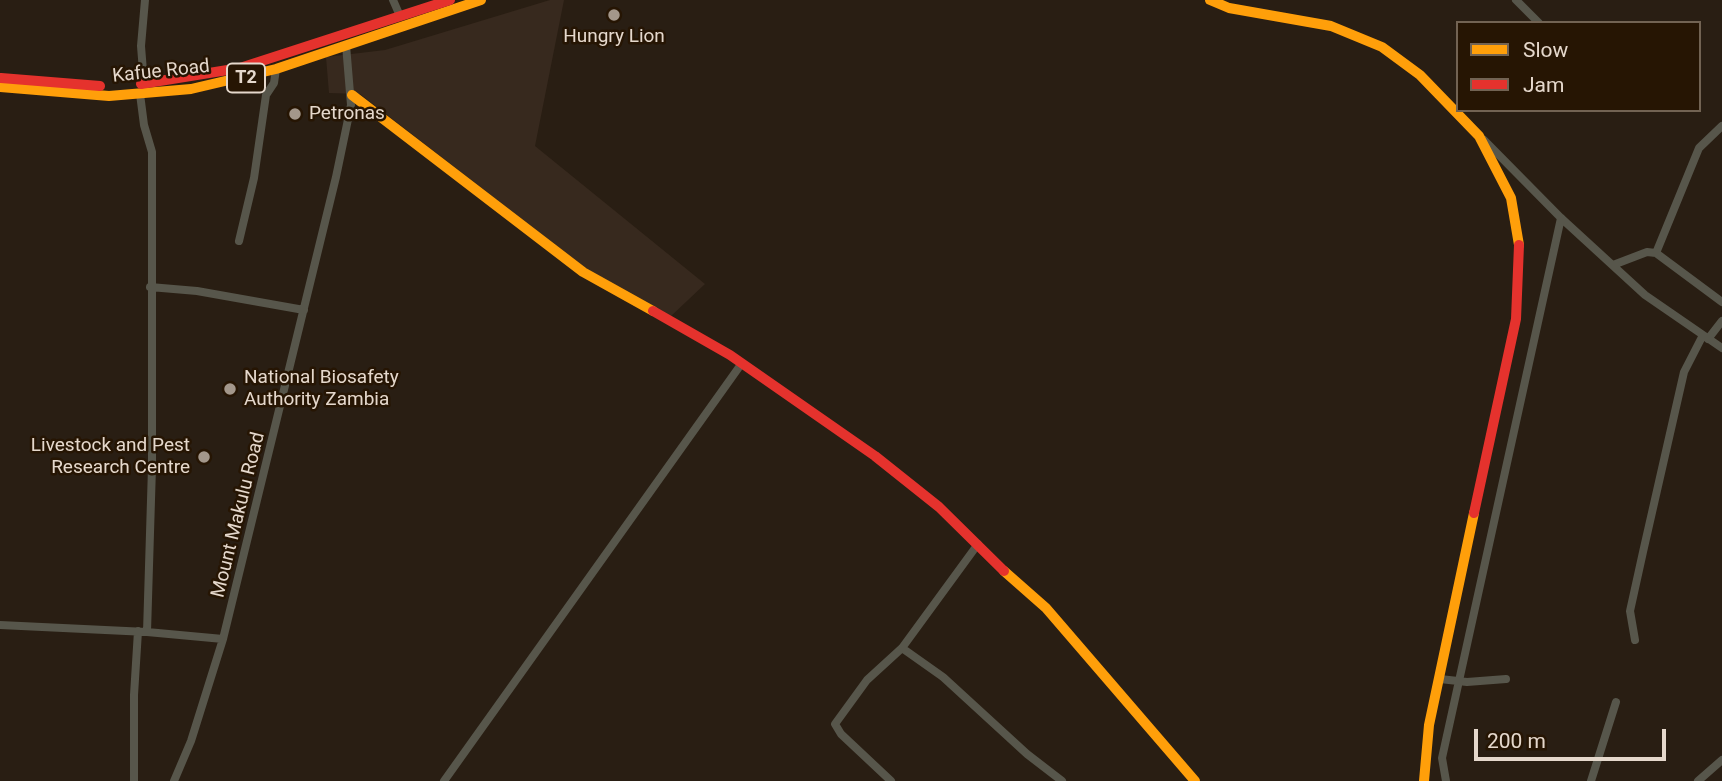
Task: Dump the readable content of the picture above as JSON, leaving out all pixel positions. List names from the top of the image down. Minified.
{"streets":{"main road":["Kafue Road","T2"],"street":["Mount Makulu Road"]},"crossings":[["Kafue Road","Mount Makulu Road"]],"places":["Hungry Lion","Petronas","National Biosafety Authority Zambia","Livestock and Pest Research Centre"],"legend":["Slow","Jam"],"scale_bar":"200 m"}
